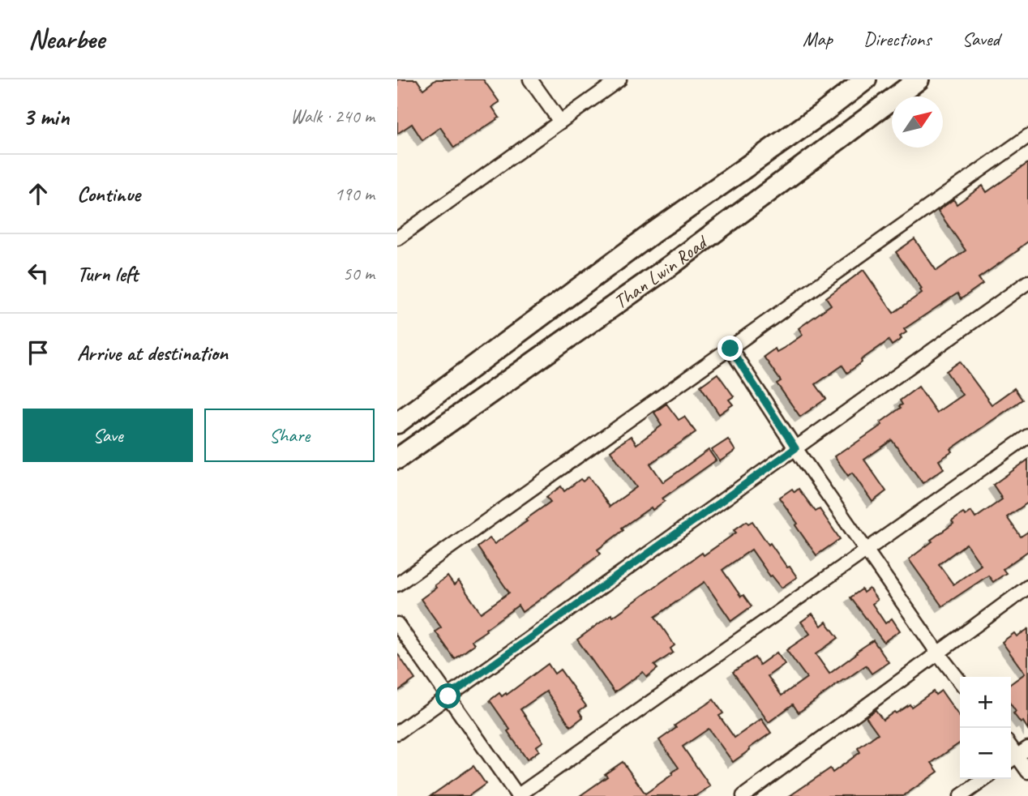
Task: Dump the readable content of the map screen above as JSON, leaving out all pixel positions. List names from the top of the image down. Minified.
{"streets":{"main road":["Than Lwin Road"]},"north":"top right","page":{"header":"Nearbee","nav":["Map","Directions","Saved"],"heading":["3 min","Walk · 240 m"],"list":[["Continue","190 m"],["Turn left","50 m"],"Arrive at destination"],"buttons":["Save","Share"],"map_buttons":["+","−"]}}
